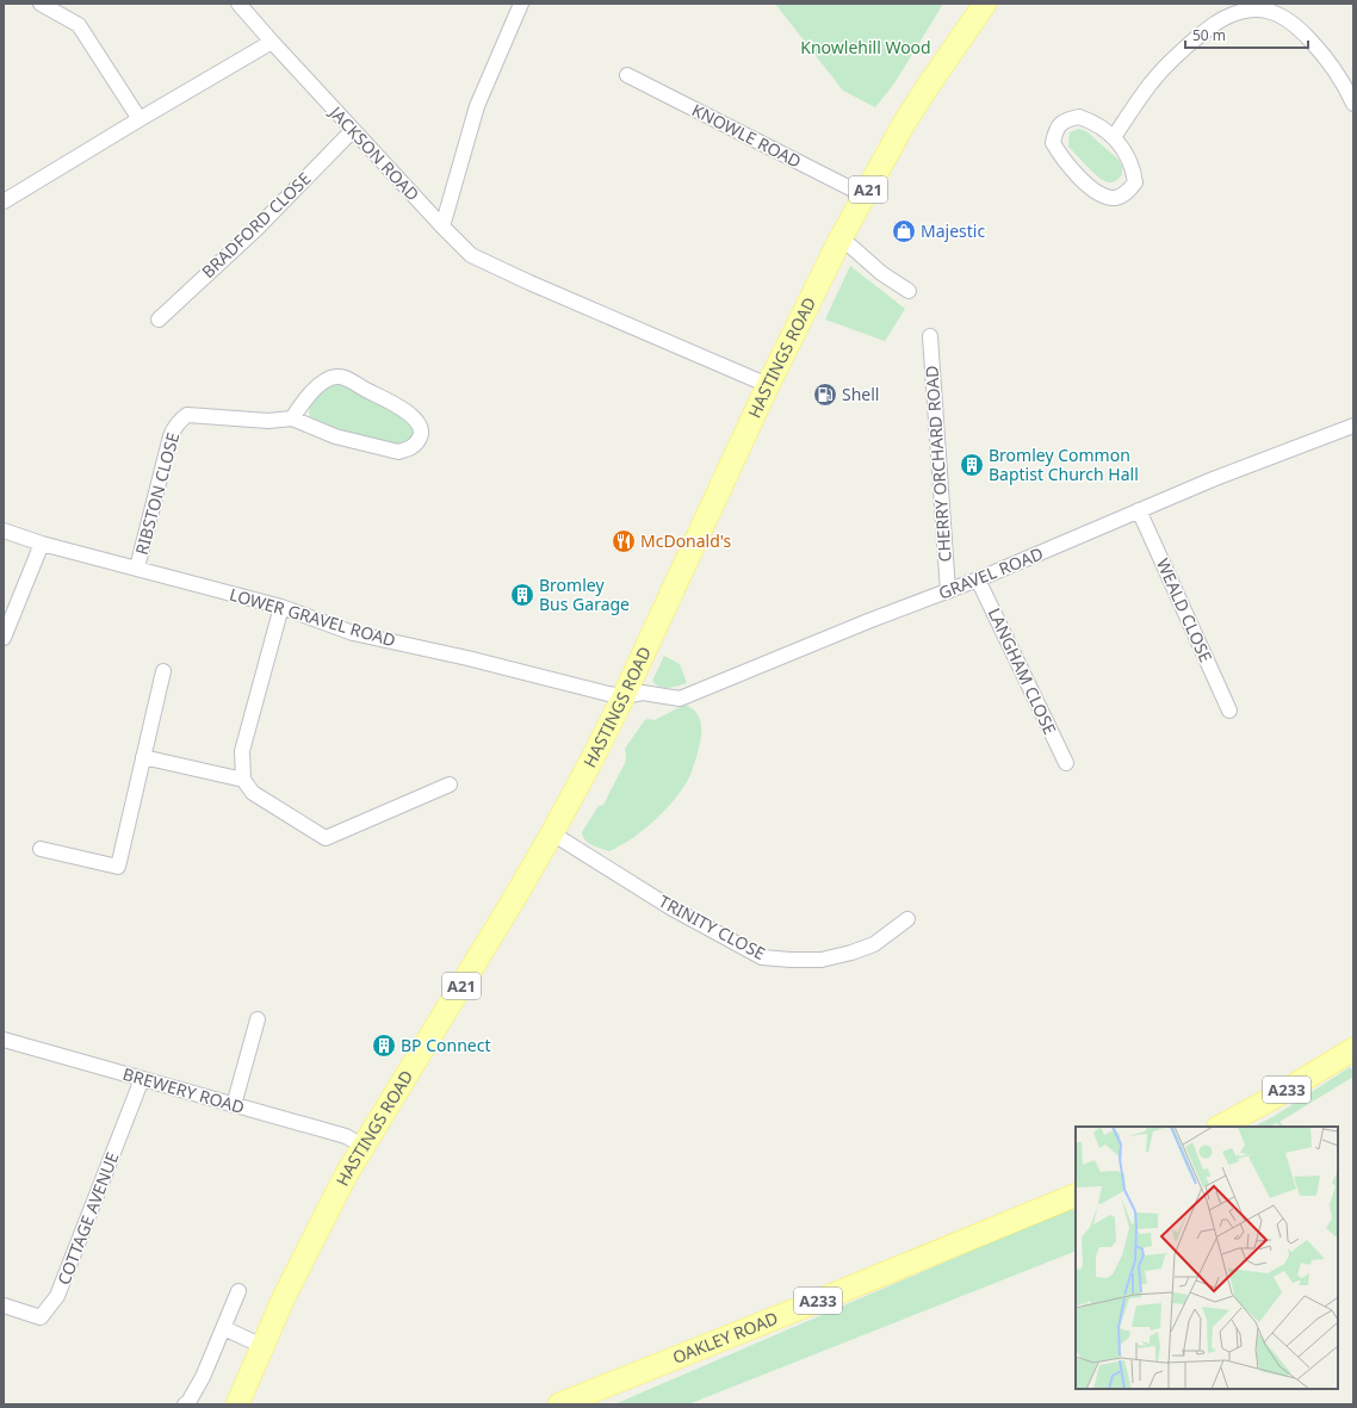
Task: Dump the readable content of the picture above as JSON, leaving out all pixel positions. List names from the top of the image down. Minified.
{"streets":{"main road":["A21","HASTINGS ROAD","A233","OAKLEY ROAD"],"street":["KNOWLE ROAD","JACKSON ROAD","BRADFORD CLOSE","CHERRY ORCHARD ROAD","RIBSTON CLOSE","GRAVEL ROAD","WEALD CLOSE","LOWER GRAVEL ROAD","LANGHAM CLOSE","TRINITY CLOSE","BREWERY ROAD","COTTAGE AVENUE"]},"crossings":[["KNOWLE ROAD","HASTINGS ROAD"],["JACKSON ROAD","BRADFORD CLOSE"],["JACKSON ROAD","HASTINGS ROAD"],["HASTINGS ROAD","GRAVEL ROAD"],["HASTINGS ROAD","LOWER GRAVEL ROAD"],["HASTINGS ROAD","TRINITY CLOSE"],["HASTINGS ROAD","BREWERY ROAD"],["CHERRY ORCHARD ROAD","GRAVEL ROAD"],["RIBSTON CLOSE","LOWER GRAVEL ROAD"],["GRAVEL ROAD","WEALD CLOSE"],["GRAVEL ROAD","LOWER GRAVEL ROAD"],["GRAVEL ROAD","LANGHAM CLOSE"],["BREWERY ROAD","COTTAGE AVENUE"]],"parks":["Knowlehill Wood"],"places":{"shop":["Majestic"],"fuel station":["Shell"],"building":["Bromley Common Baptist Church Hall","Bromley Bus Garage","BP Connect"],"restaurant":["McDonald's"]},"scale_bar":"50 m"}
